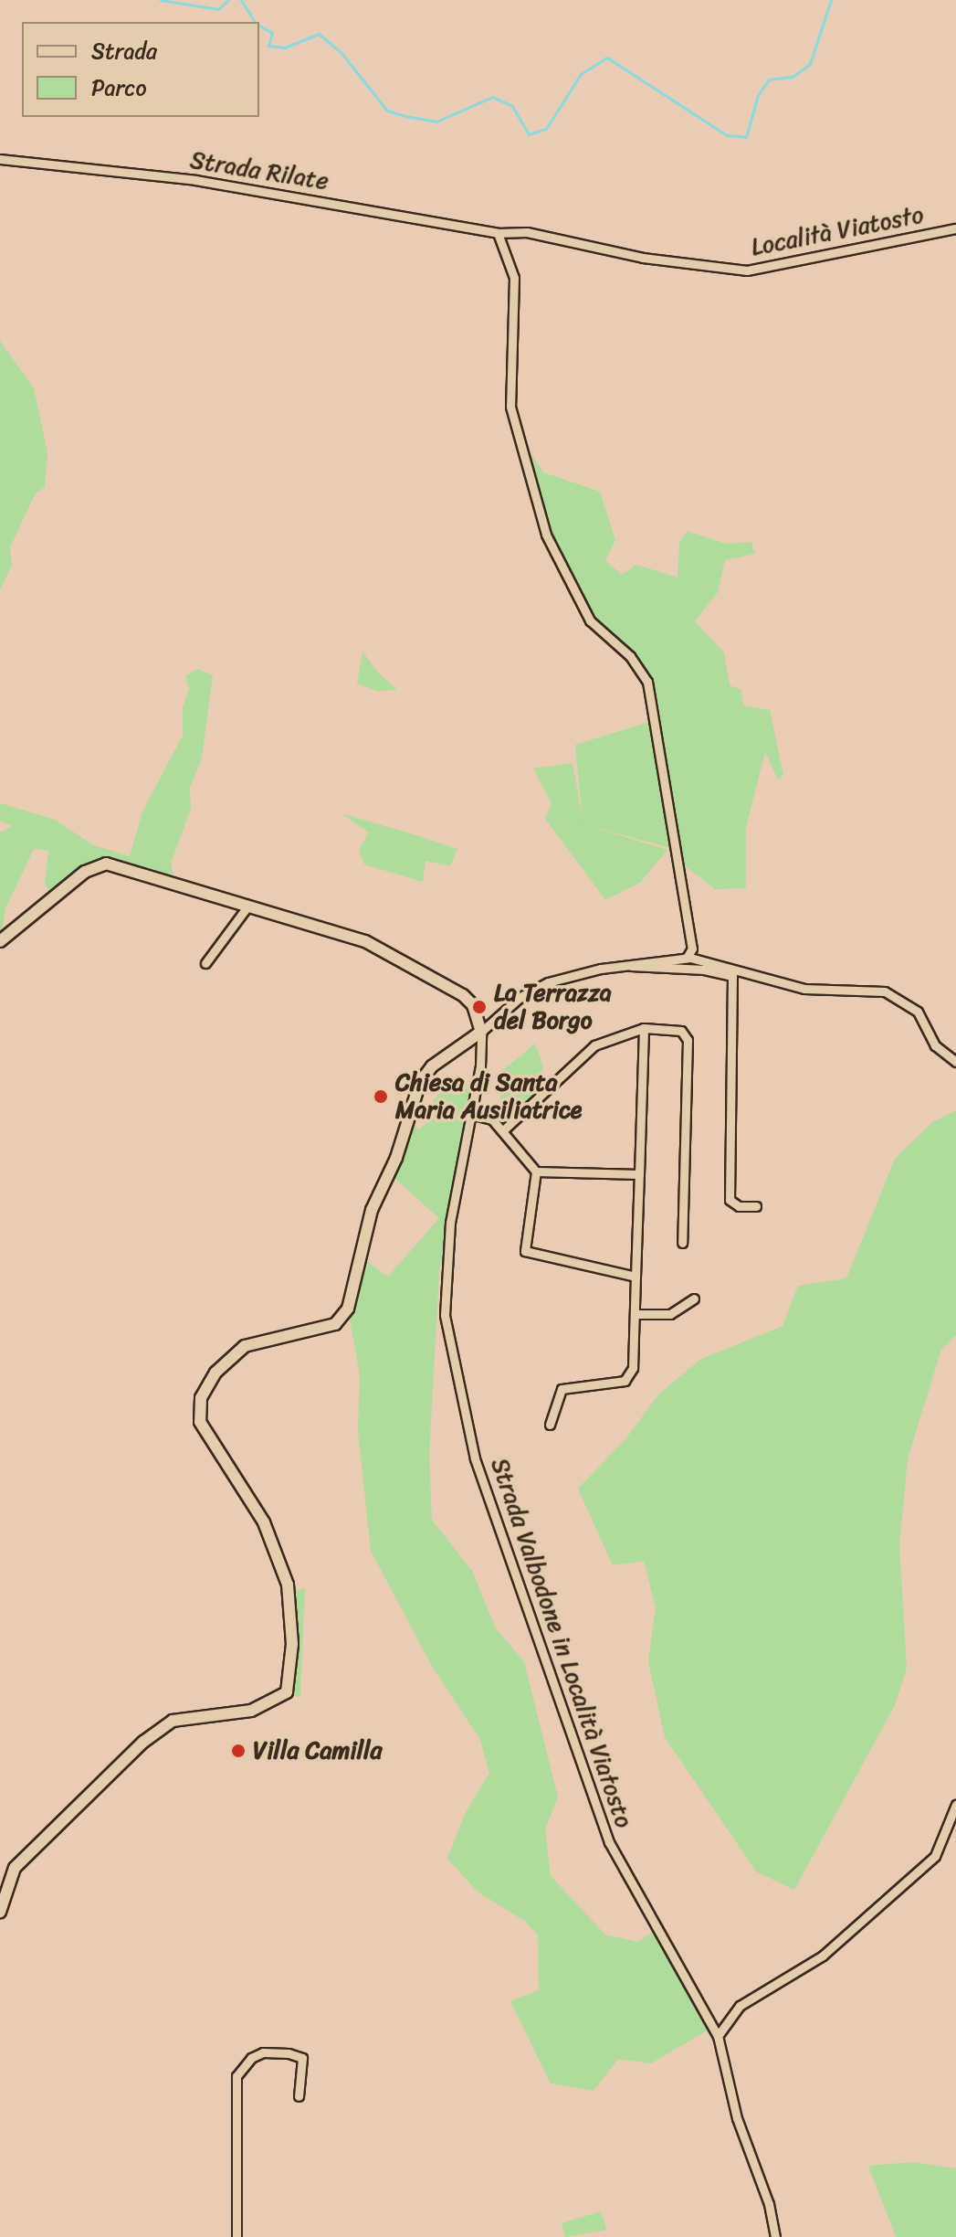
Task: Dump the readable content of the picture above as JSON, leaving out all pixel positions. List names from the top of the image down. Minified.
{"streets":{"street":["Strada Rilate","Località Viatosto","Strada Valbodone in Località Viatosto"]},"crossings":[["Strada Rilate","Località Viatosto"]],"places":["La Terrazza del Borgo","Chiesa di Santa Maria Ausiliatrice","Villa Camilla"],"legend":["Strada","Parco"]}
